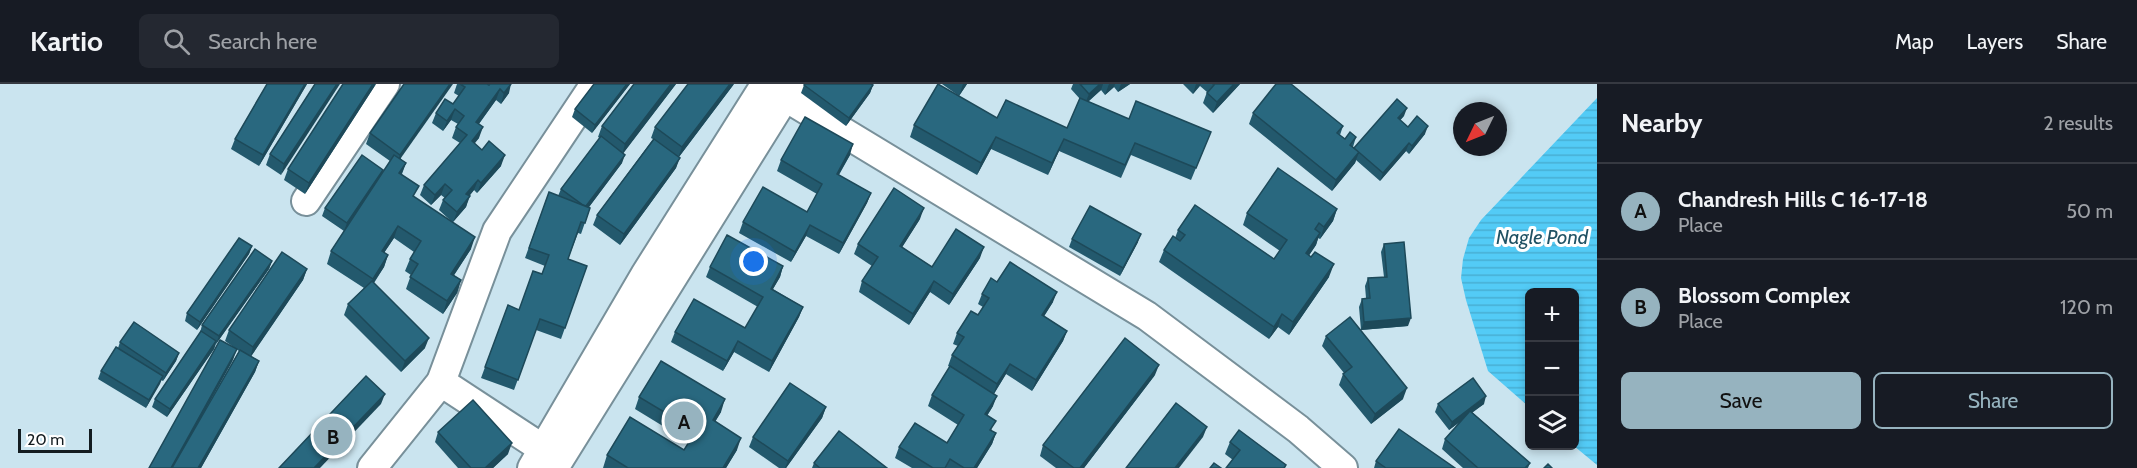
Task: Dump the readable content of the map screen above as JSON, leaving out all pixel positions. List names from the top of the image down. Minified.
{"water":["Nagle Pond"],"scale_bar":"20 m","north":"bottom left","page":{"header":"Kartio","search":"Search here","nav":["Map","Layers","Share"],"heading":["Nearby","2 results"],"list":[{"mark":"A","name":"Chandresh Hills C 16-17-18","note":"Place","value":"50 m"},{"mark":"B","name":"Blossom Complex","note":"Place","value":"120 m"}],"map_buttons":["+","−"],"buttons":["Save","Share"],"pins":["A","B"],"scale":"20 m"}}
